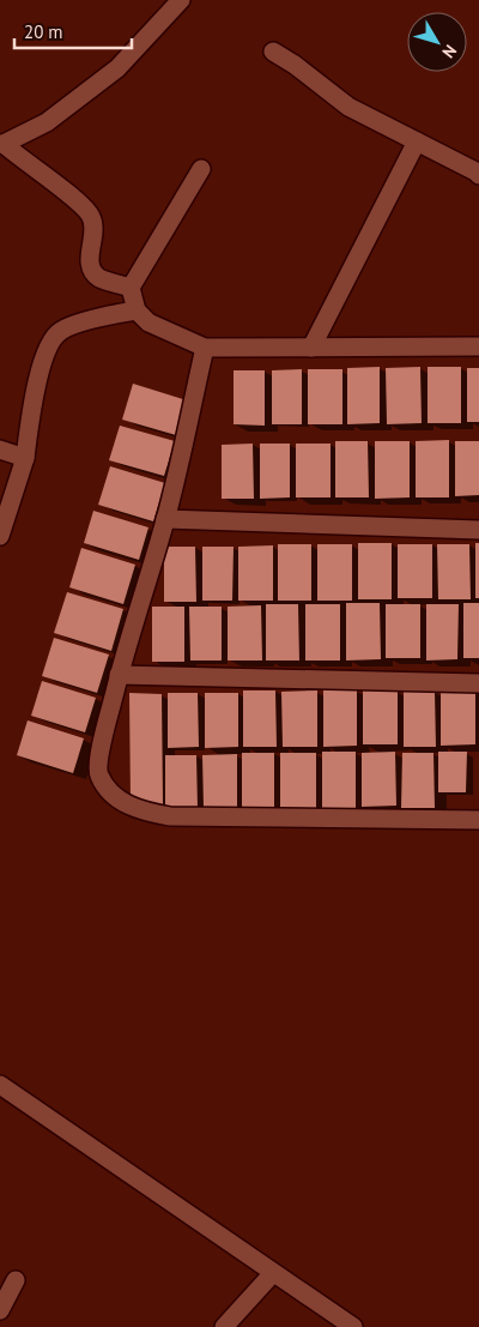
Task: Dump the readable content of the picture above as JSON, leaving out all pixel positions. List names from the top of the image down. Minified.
{"scale_bar":"20 m","north":"bottom right"}
